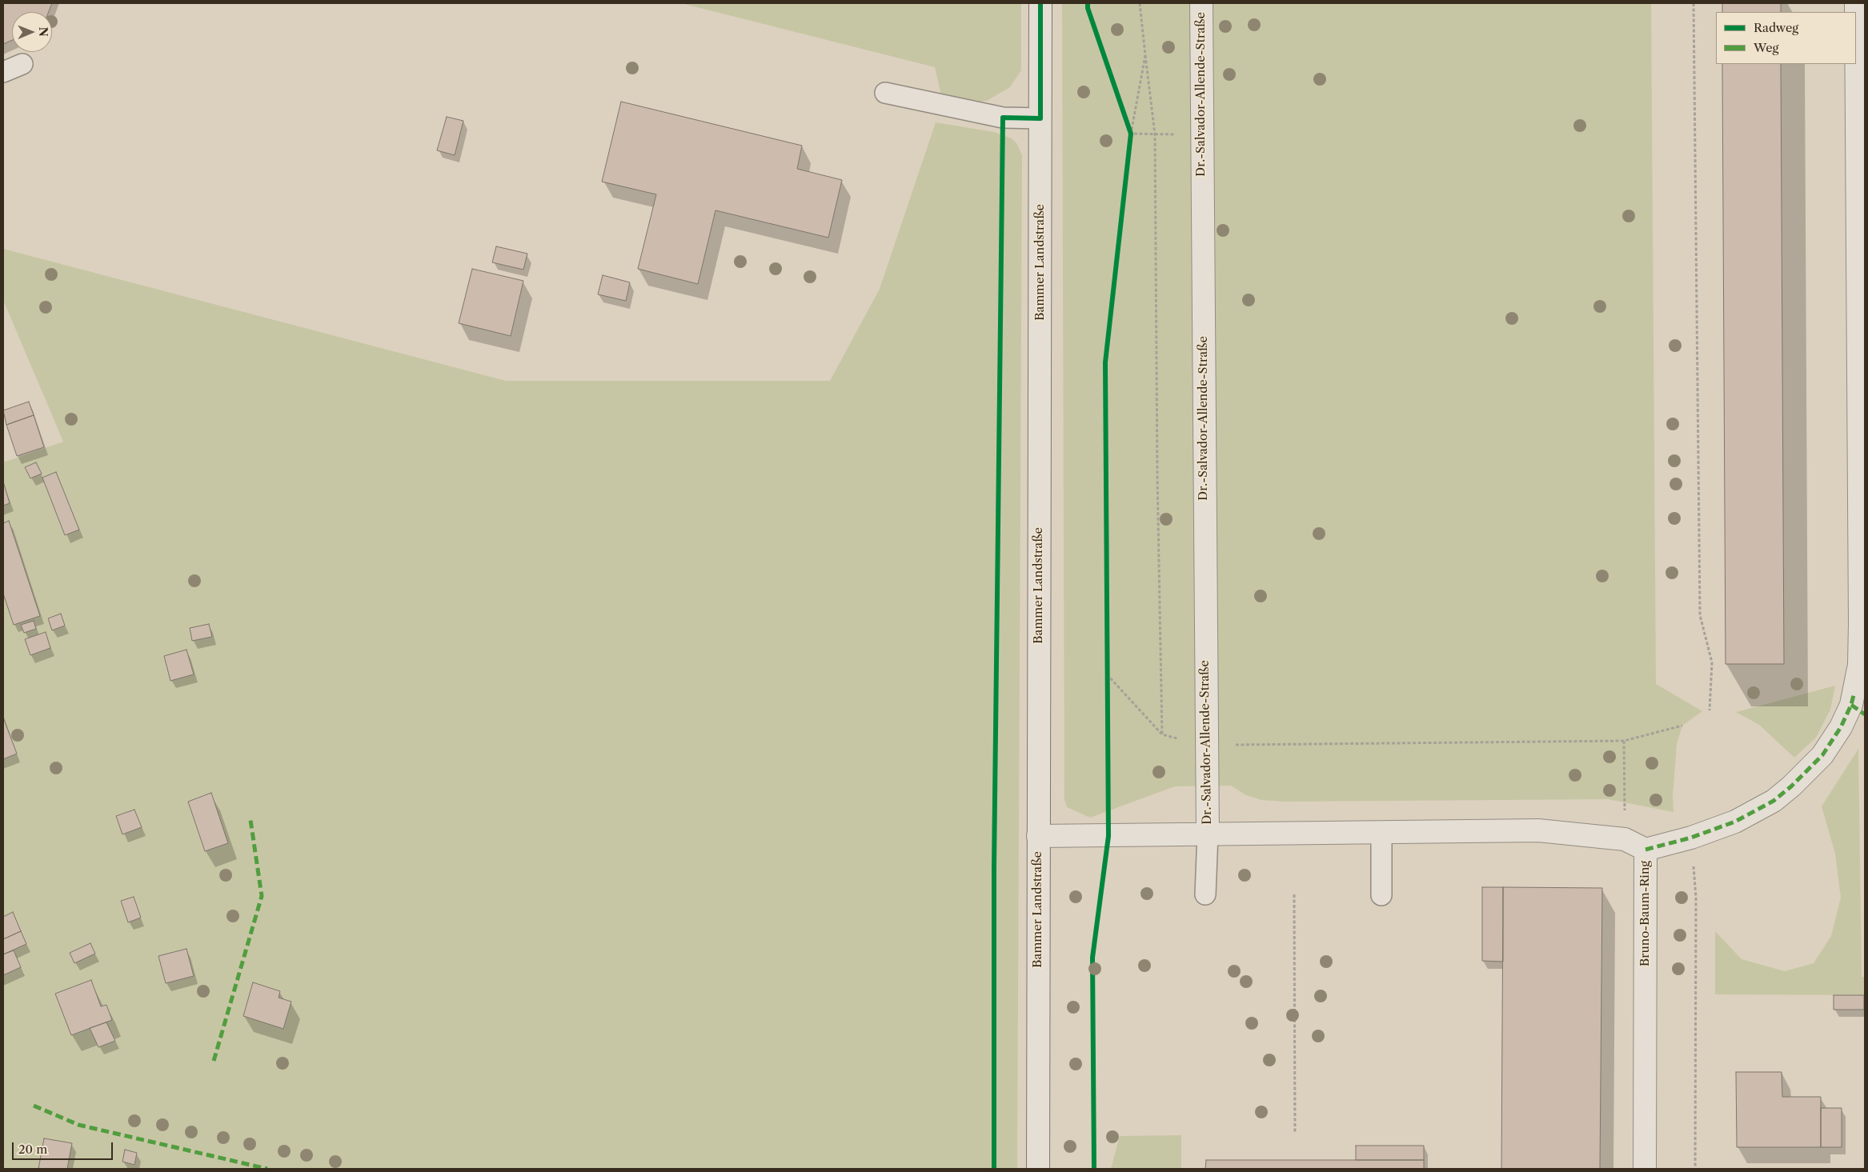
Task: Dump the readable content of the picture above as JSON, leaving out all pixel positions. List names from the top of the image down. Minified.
{"streets":{"street":["Dr.-Salvador-Allende-Straße","Bammer Landstraße","Bruno-Baum-Ring"]},"crossings":[["Dr.-Salvador-Allende-Straße","Bammer Landstraße"],["Dr.-Salvador-Allende-Straße","Bruno-Baum-Ring"]],"legend":["Radweg","Weg"],"scale_bar":"20 m","north":"right"}
